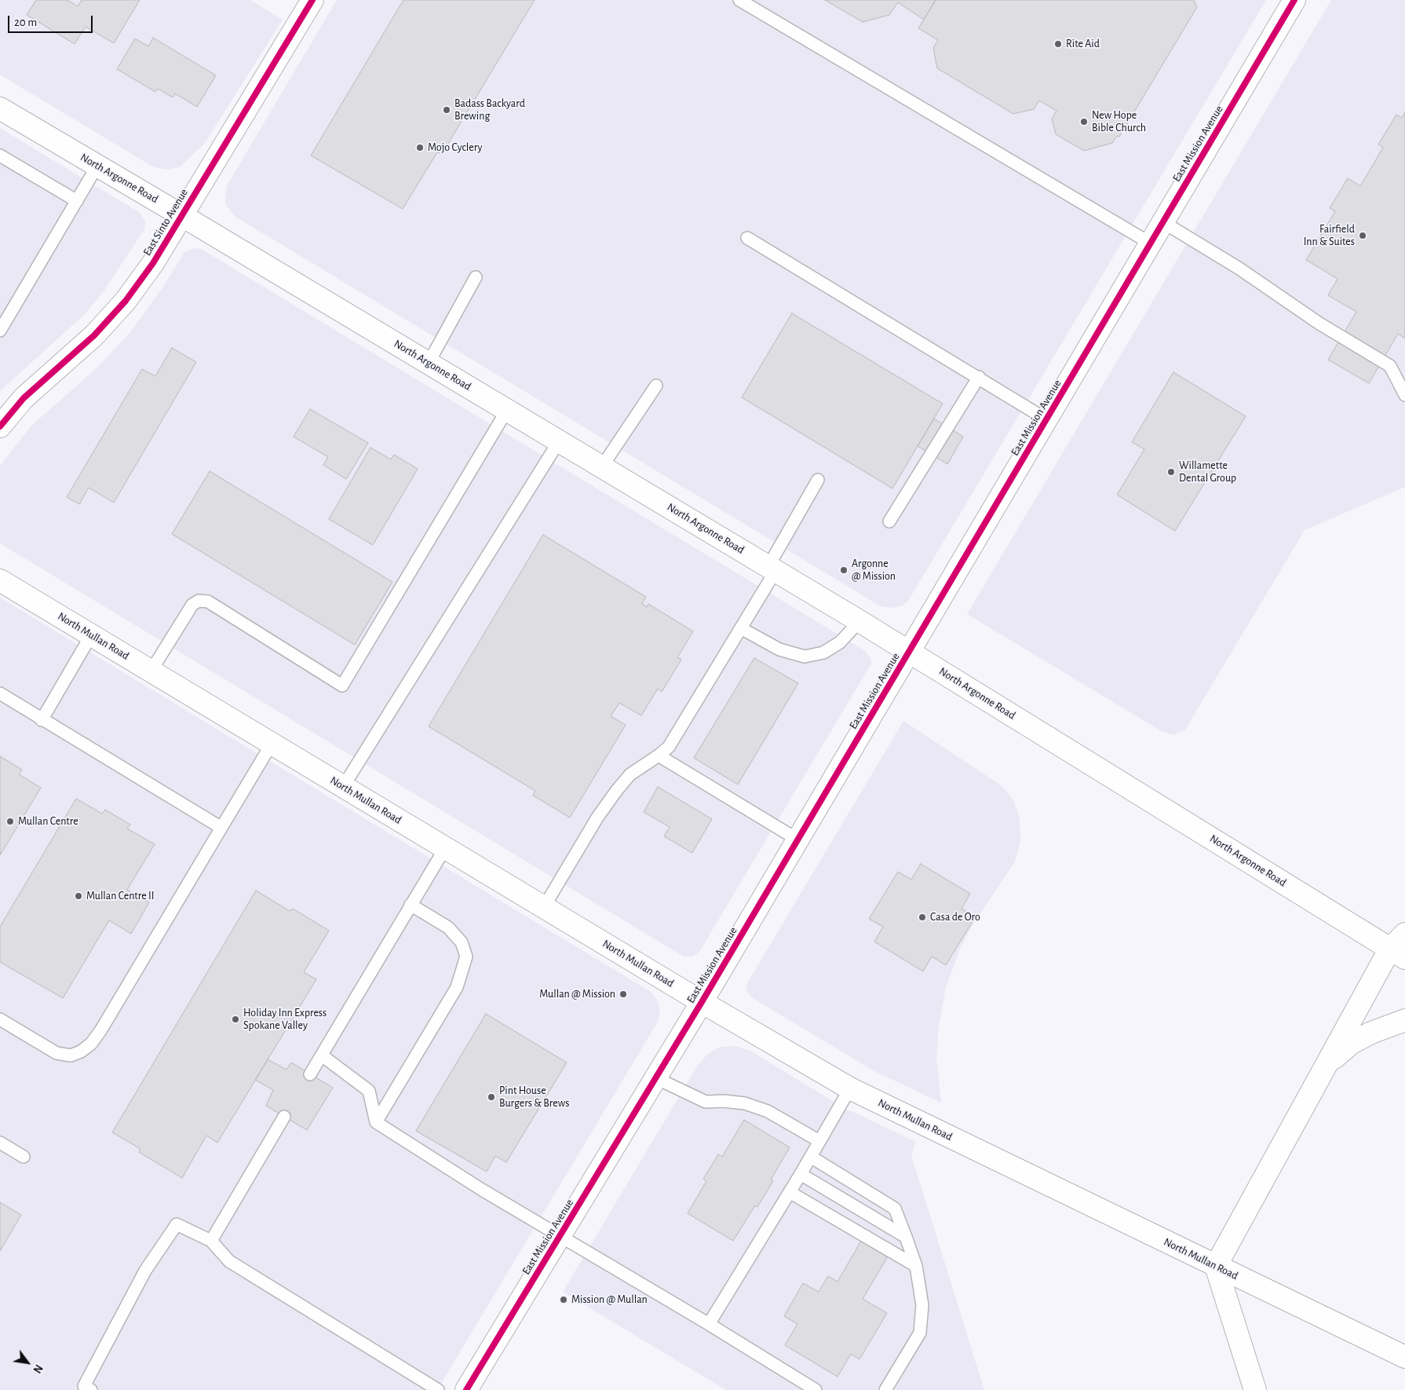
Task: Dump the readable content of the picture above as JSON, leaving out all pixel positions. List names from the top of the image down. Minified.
{"streets":{"main road":["East Mission Avenue","North Argonne Road","East Sinto Avenue","North Mullan Road"]},"crossings":[["East Mission Avenue","North Argonne Road"],["East Mission Avenue","North Mullan Road"],["North Argonne Road","East Sinto Avenue"]],"places":["Rite Aid","Badass Backyard Brewing","New Hope Bible Church","Mojo Cyclery","Fairfield Inn & Suites","Willamette Dental Group","Argonne @ Mission","Mullan Centre","Mullan Centre II","Casa de Oro","Mullan @ Mission","Holiday Inn Express Spokane Valley","Pint House Burgers & Brews","Mission @ Mullan"],"scale_bar":"20 m","north":"bottom right"}
